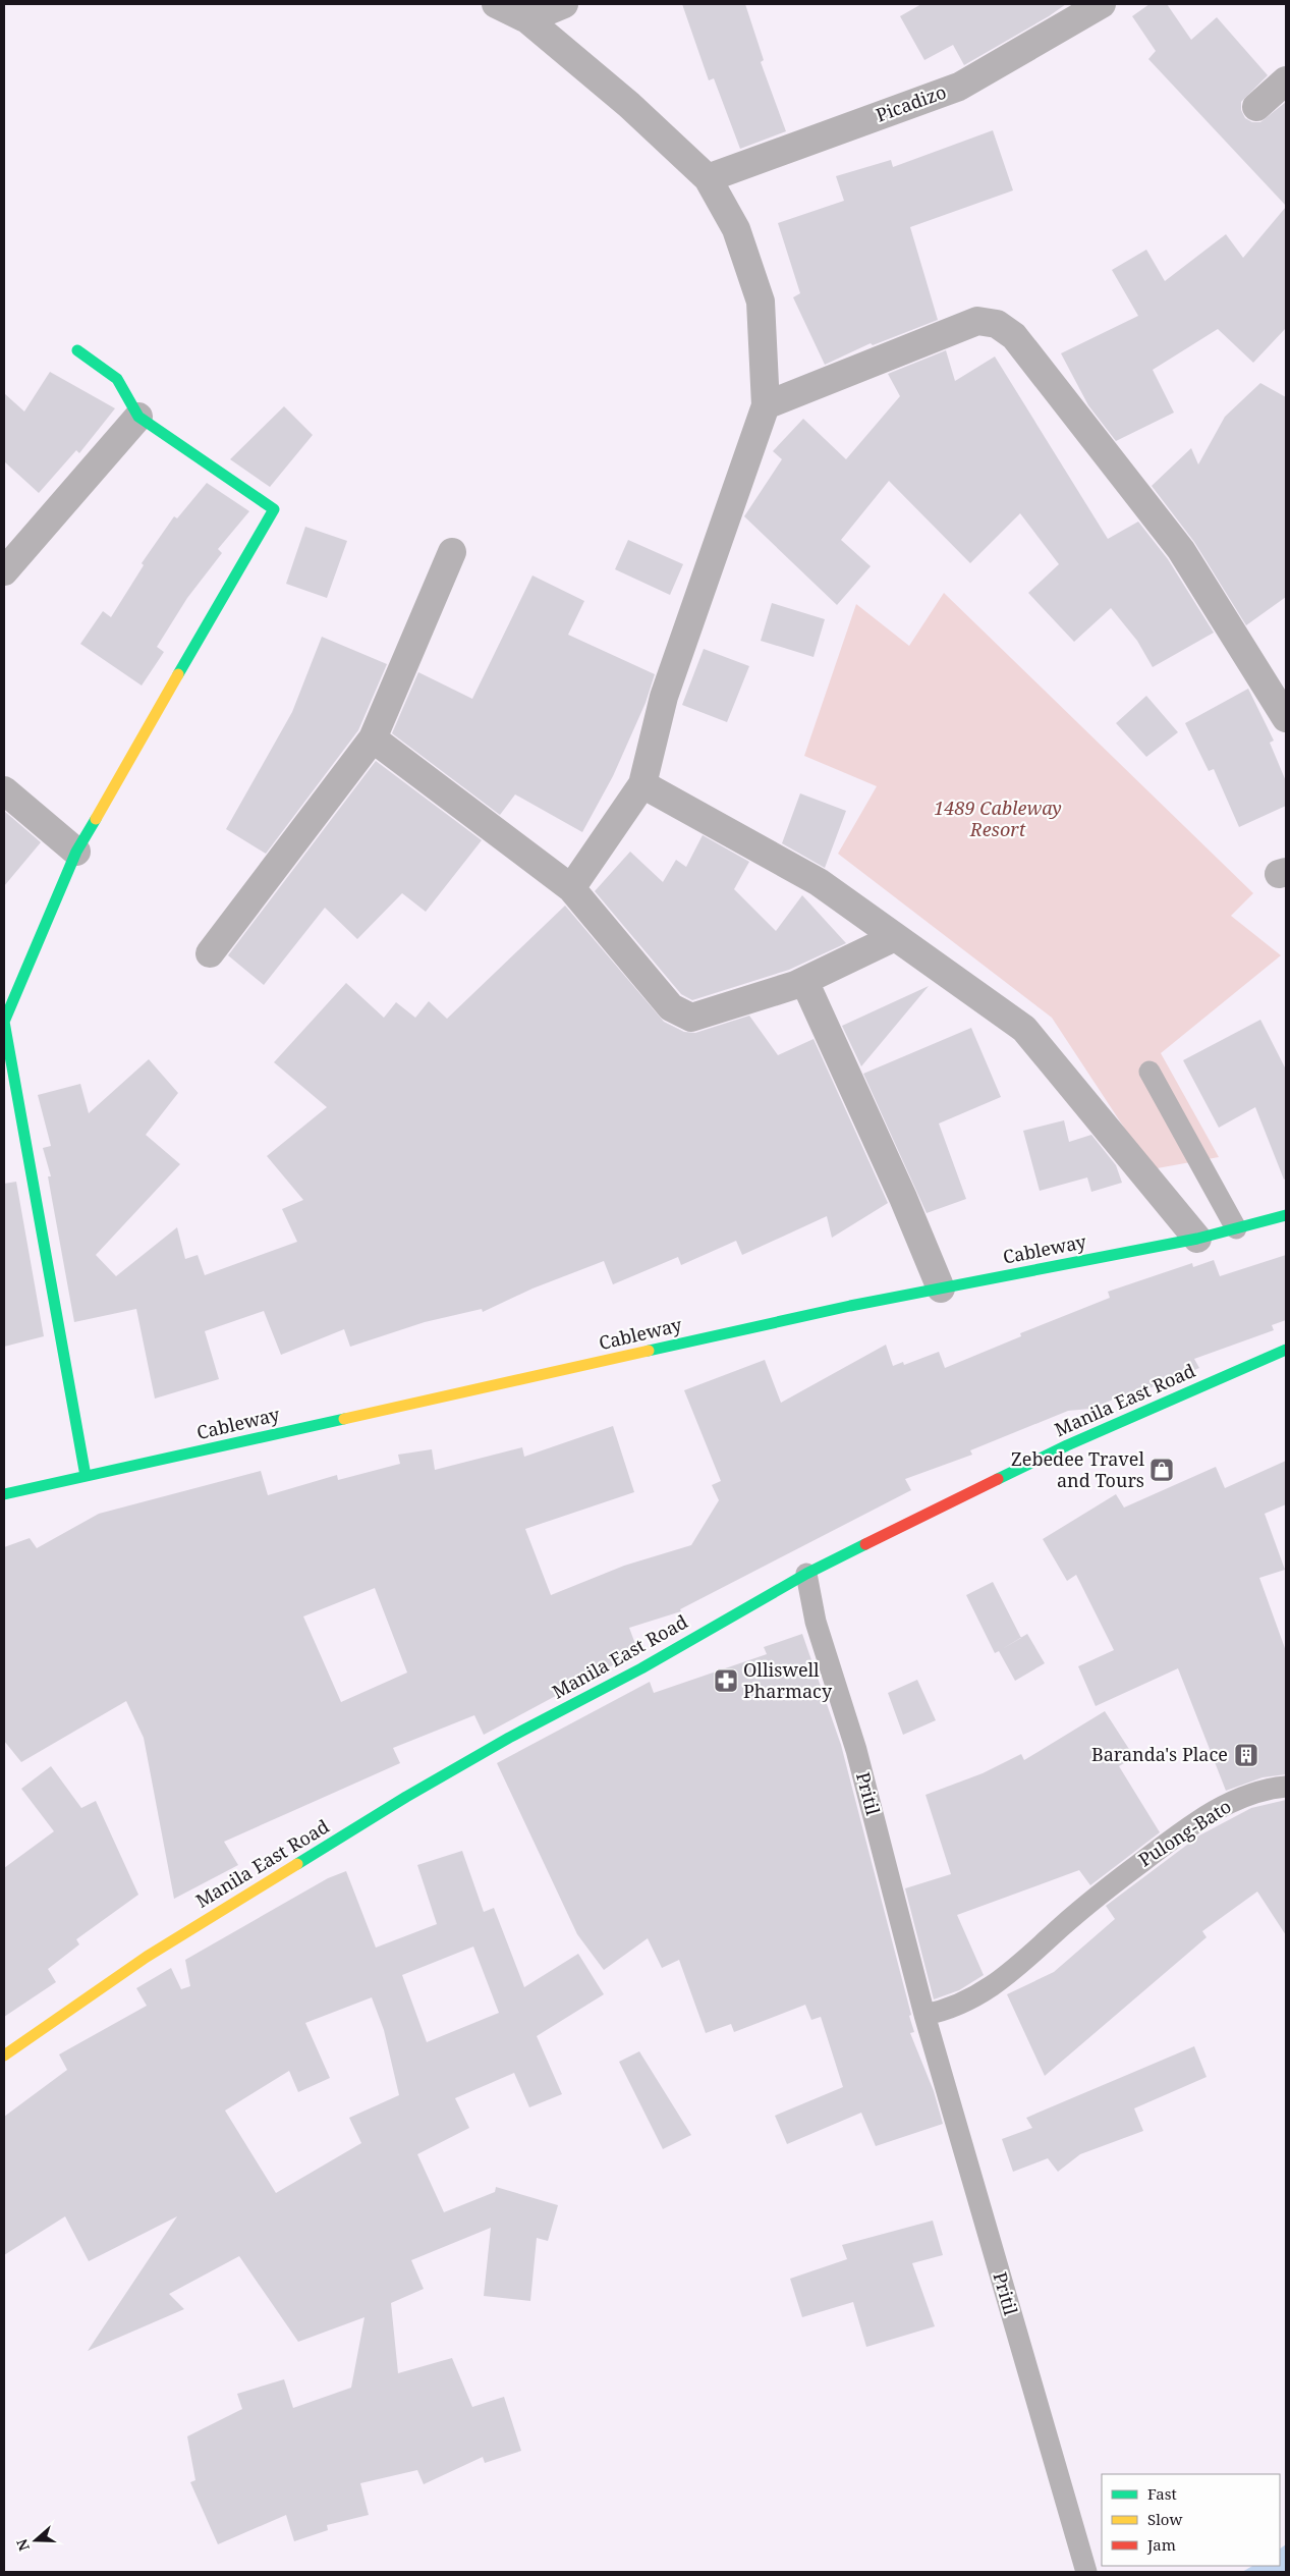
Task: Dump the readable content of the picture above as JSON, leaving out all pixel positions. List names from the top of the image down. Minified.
{"streets":{"street":["Picadizo","Cableway","Manila East Road"],"lane":["Pritil","Pulong-Bato"]},"crossings":[["Manila East Road","Pritil"],["Pritil","Pulong-Bato"]],"parks":["1489 Cableway Resort"],"places":{"shop":["Zebedee Travel and Tours"],"pharmacy":["Olliswell Pharmacy"],"building":["Baranda's Place"]},"legend":["Fast","Slow","Jam"],"north":"left"}
